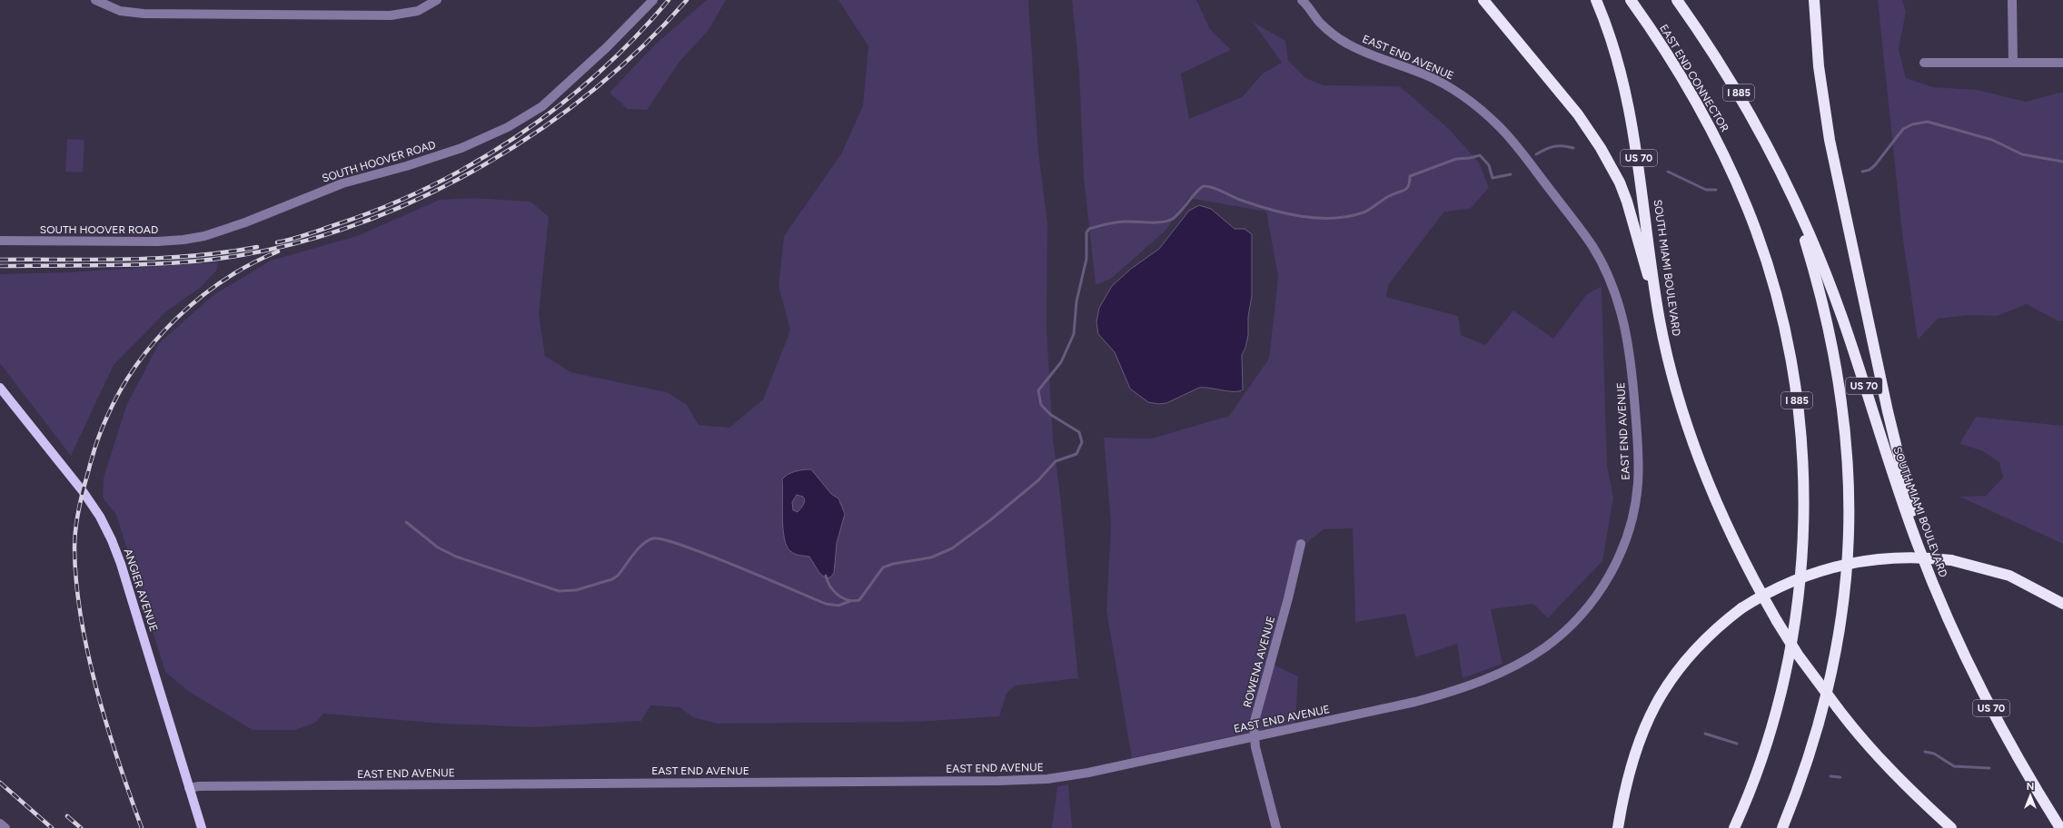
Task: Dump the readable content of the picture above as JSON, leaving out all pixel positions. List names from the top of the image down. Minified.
{"streets":{"highway":["EAST END CONNECTOR","I 885","US 70","SOUTH MIAMI BOULEVARD"],"main road":["ANGIER AVENUE"],"street":["EAST END AVENUE","SOUTH HOOVER ROAD","ROWENA AVENUE"]},"crossings":[["EAST END AVENUE","ANGIER AVENUE"],["EAST END AVENUE","ROWENA AVENUE"],["I 885","SOUTH MIAMI BOULEVARD"]],"north":"top"}
